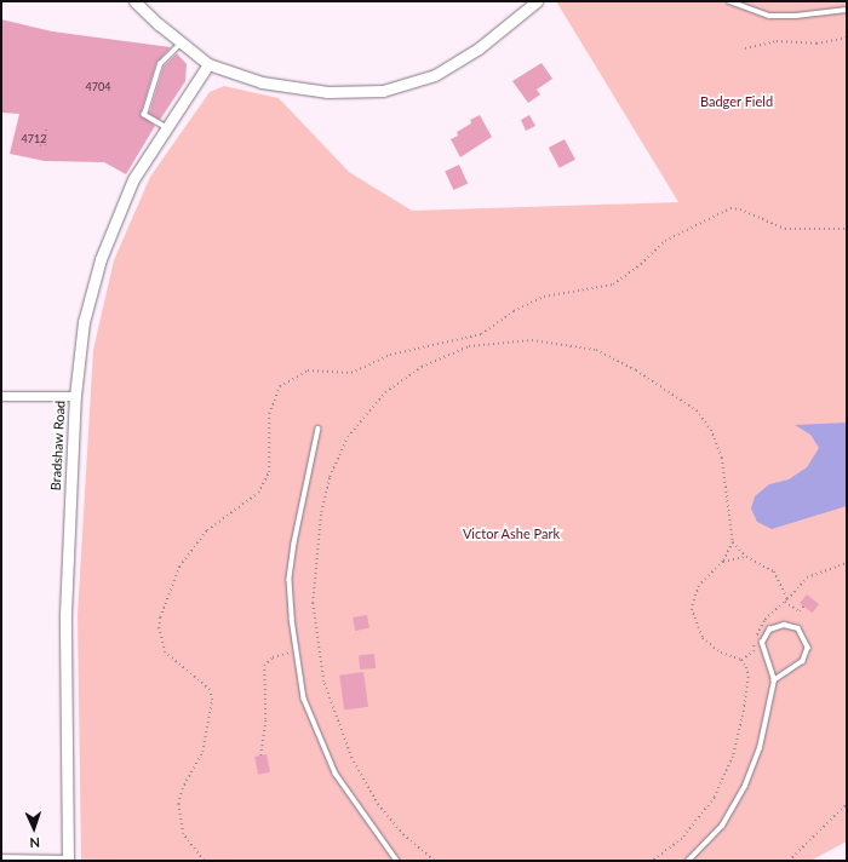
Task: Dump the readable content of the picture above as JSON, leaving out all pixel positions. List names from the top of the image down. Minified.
{"streets":{"street":["Bradshaw Road"]},"parks":["Badger Field","Victor Ashe Park"],"house_numbers":["4704","4712"],"north":"bottom"}
